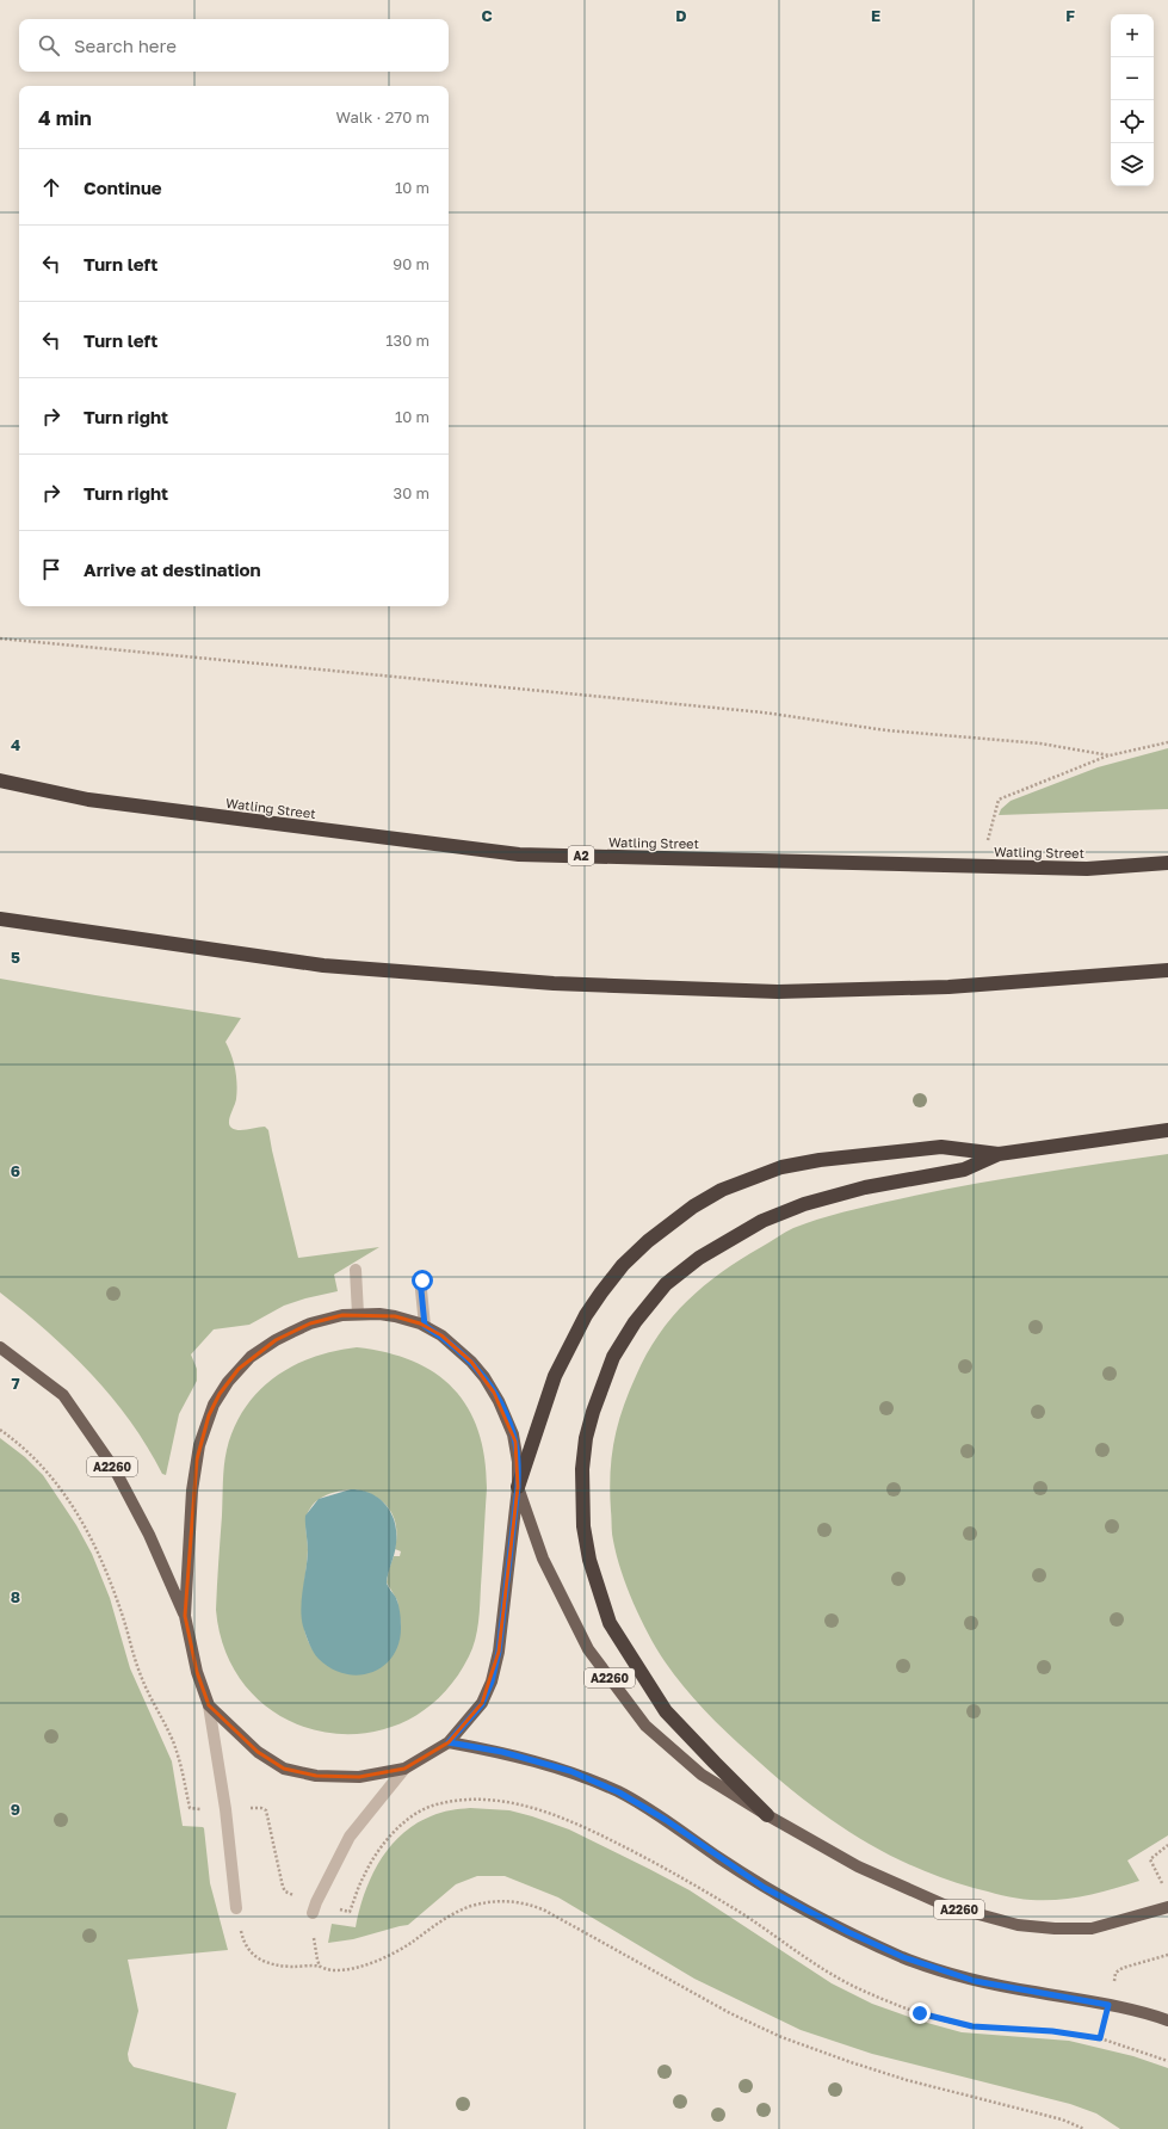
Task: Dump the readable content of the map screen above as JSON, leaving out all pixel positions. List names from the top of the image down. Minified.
{"streets":{"highway":["Watling Street","A2"],"main road":["A2260"]},"page":{"map_buttons":["+","−"],"search":"Search here","heading":["4 min","Walk · 270 m"],"list":[["Continue","10 m"],["Turn left","90 m"],["Turn left","130 m"],["Turn right","10 m"],["Turn right","30 m"],"Arrive at destination"]},"grid":{"columns":["C","D","E","F"],"rows":["4","5","6","7","8","9"]}}
